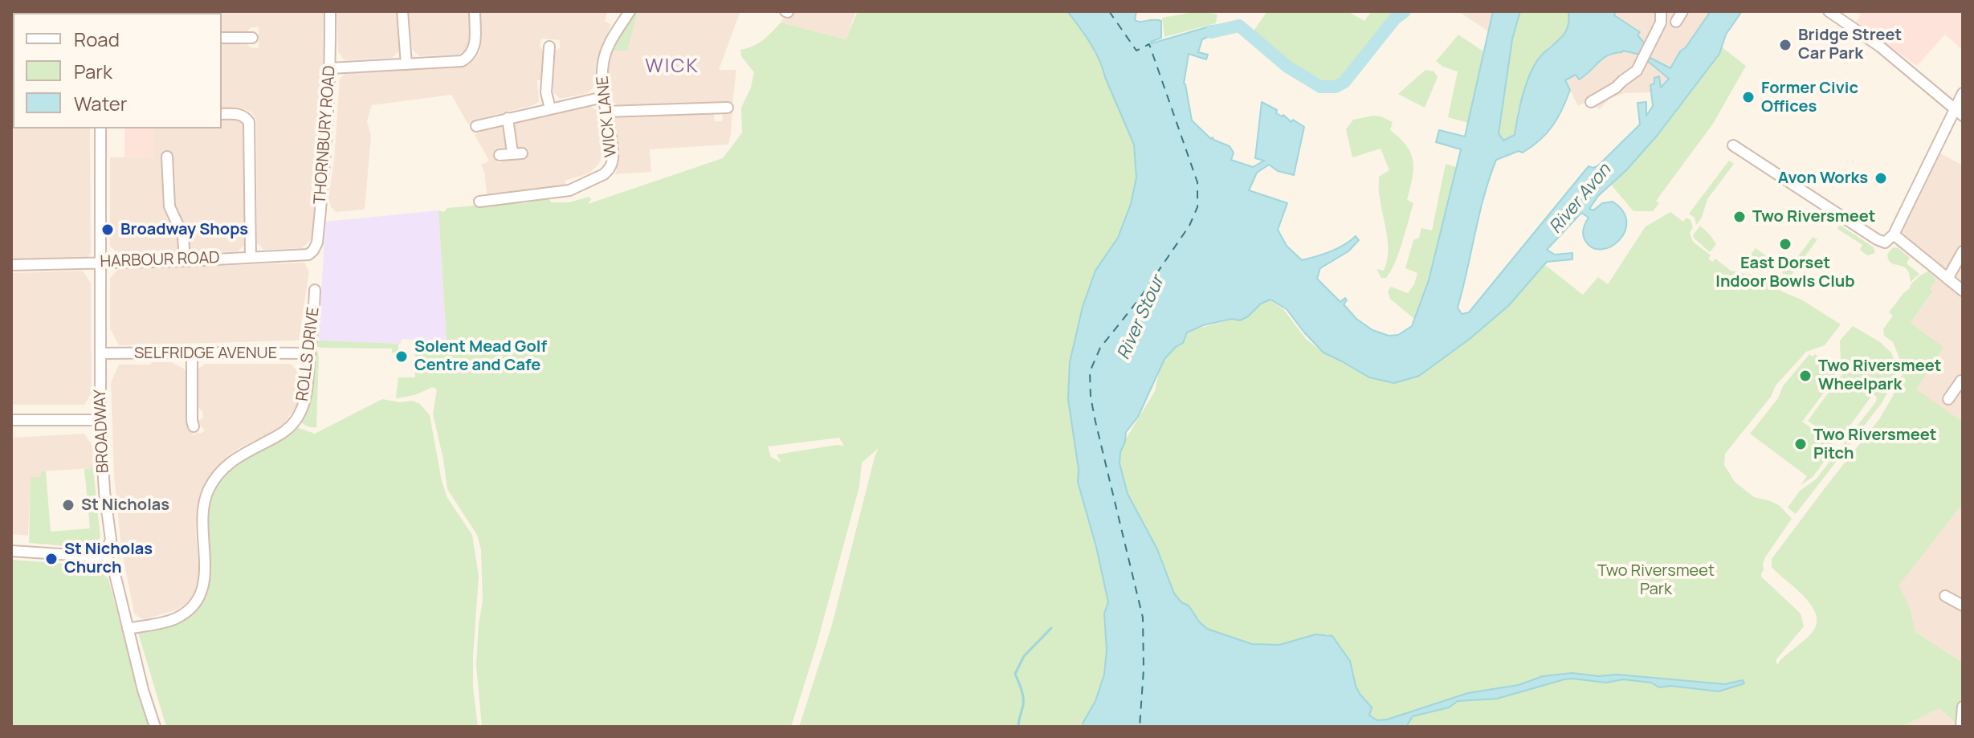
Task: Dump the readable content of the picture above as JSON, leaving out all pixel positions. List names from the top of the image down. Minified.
{"streets":{"street":["WICK LANE","THORNBURY ROAD","HARBOUR ROAD","SELFRIDGE AVENUE","ROLLS DRIVE","BROADWAY"]},"crossings":[["THORNBURY ROAD","HARBOUR ROAD"],["HARBOUR ROAD","BROADWAY"],["SELFRIDGE AVENUE","ROLLS DRIVE"],["SELFRIDGE AVENUE","BROADWAY"],["ROLLS DRIVE","BROADWAY"]],"districts":["WICK"],"water":["River Avon","River Stour"],"parks":["Two Riversmeet Park"],"places":["Bridge Street Car Park","Former Civic Offices","Avon Works","Two Riversmeet","Broadway Shops","East Dorset Indoor Bowls Club","Solent Mead Golf Centre and Cafe","Two Riversmeet Wheelpark","Two Riversmeet Pitch","St Nicholas","St Nicholas Church"],"legend":["Road","Park","Water"]}
